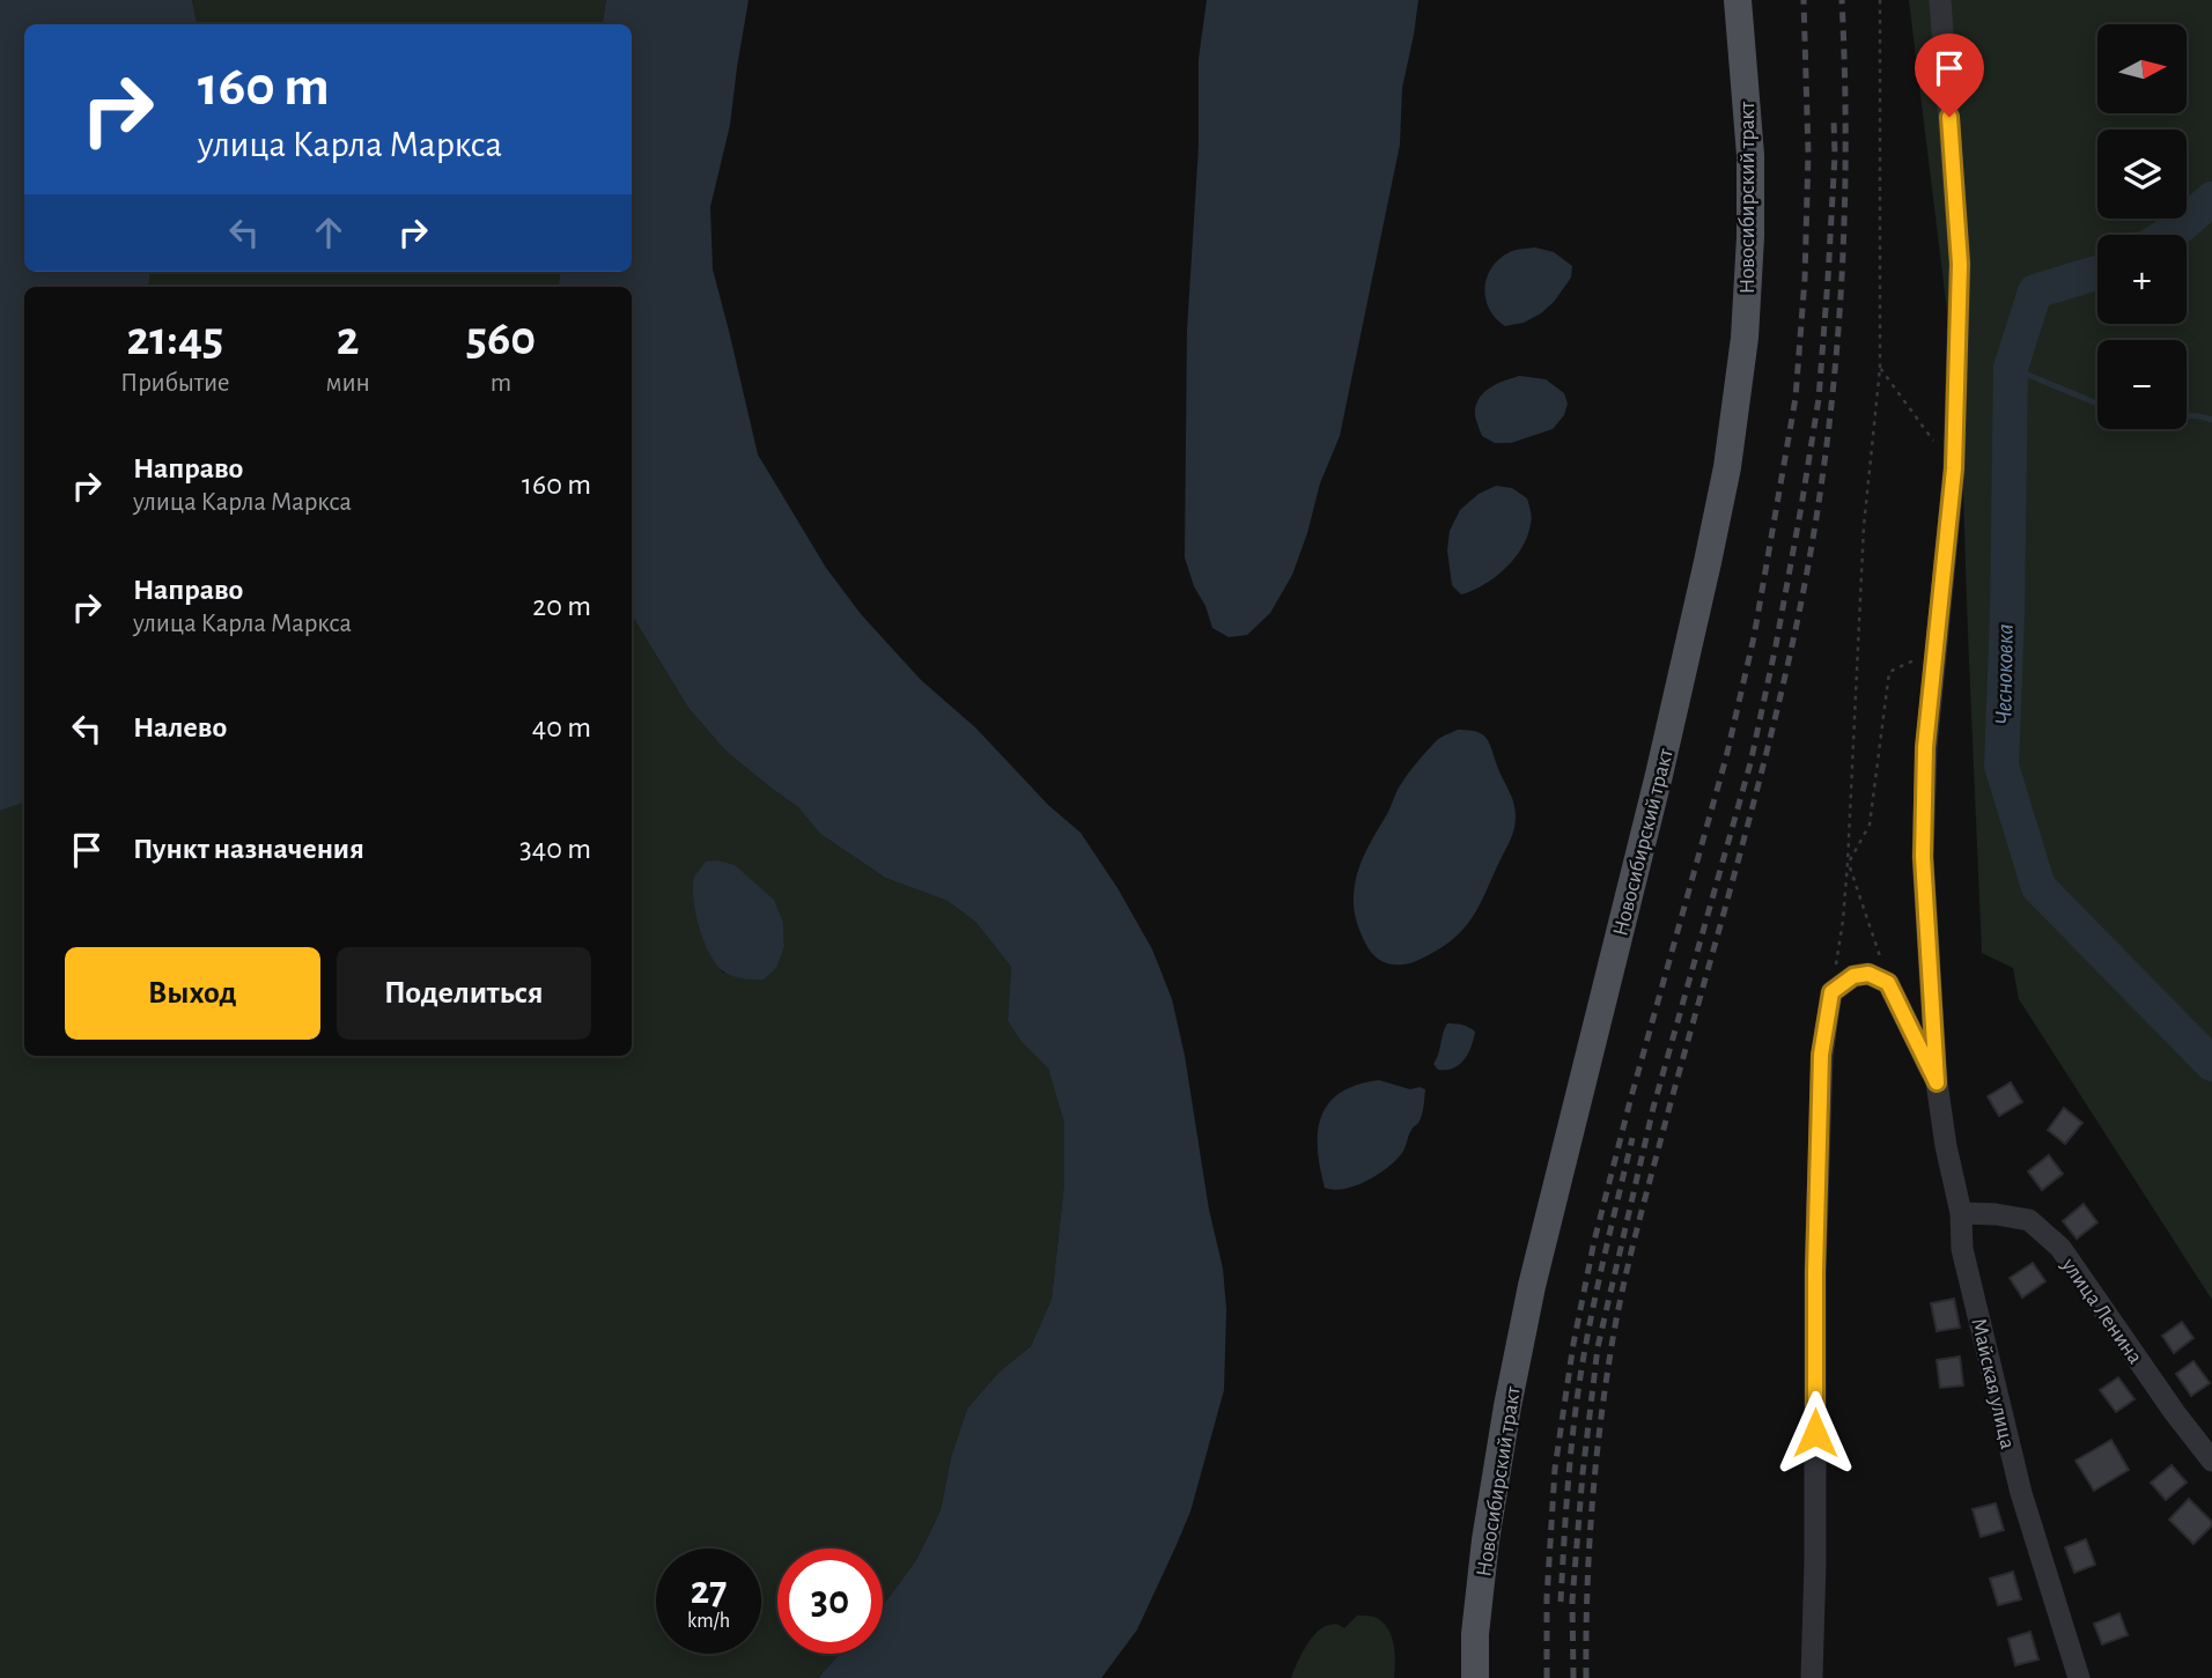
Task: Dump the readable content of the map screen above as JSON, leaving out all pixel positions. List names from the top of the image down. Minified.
{"streets":{"main road":["Новосибирский тракт"],"street":["улица Ленина","Майская улица"]},"crossings":[["улица Ленина","Майская улица"]],"water":["Чесноковка"],"north":"right","page":{"map_buttons":["+","−"],"turn":["160 m","улица Карла Маркса"],"eta":["21:45","Прибытие","2","мин","560","m"],"list":[{"name":"Направо","note":"улица Карла Маркса","value":"160 m"},{"name":"Направо","note":"улица Карла Маркса","value":"20 m"},{"name":"Налево","value":"40 m"},{"name":"Пункт назначения","value":"340 m"}],"buttons":["Выход","Поделиться"],"speed":"27 km/h","limit":"30"}}
